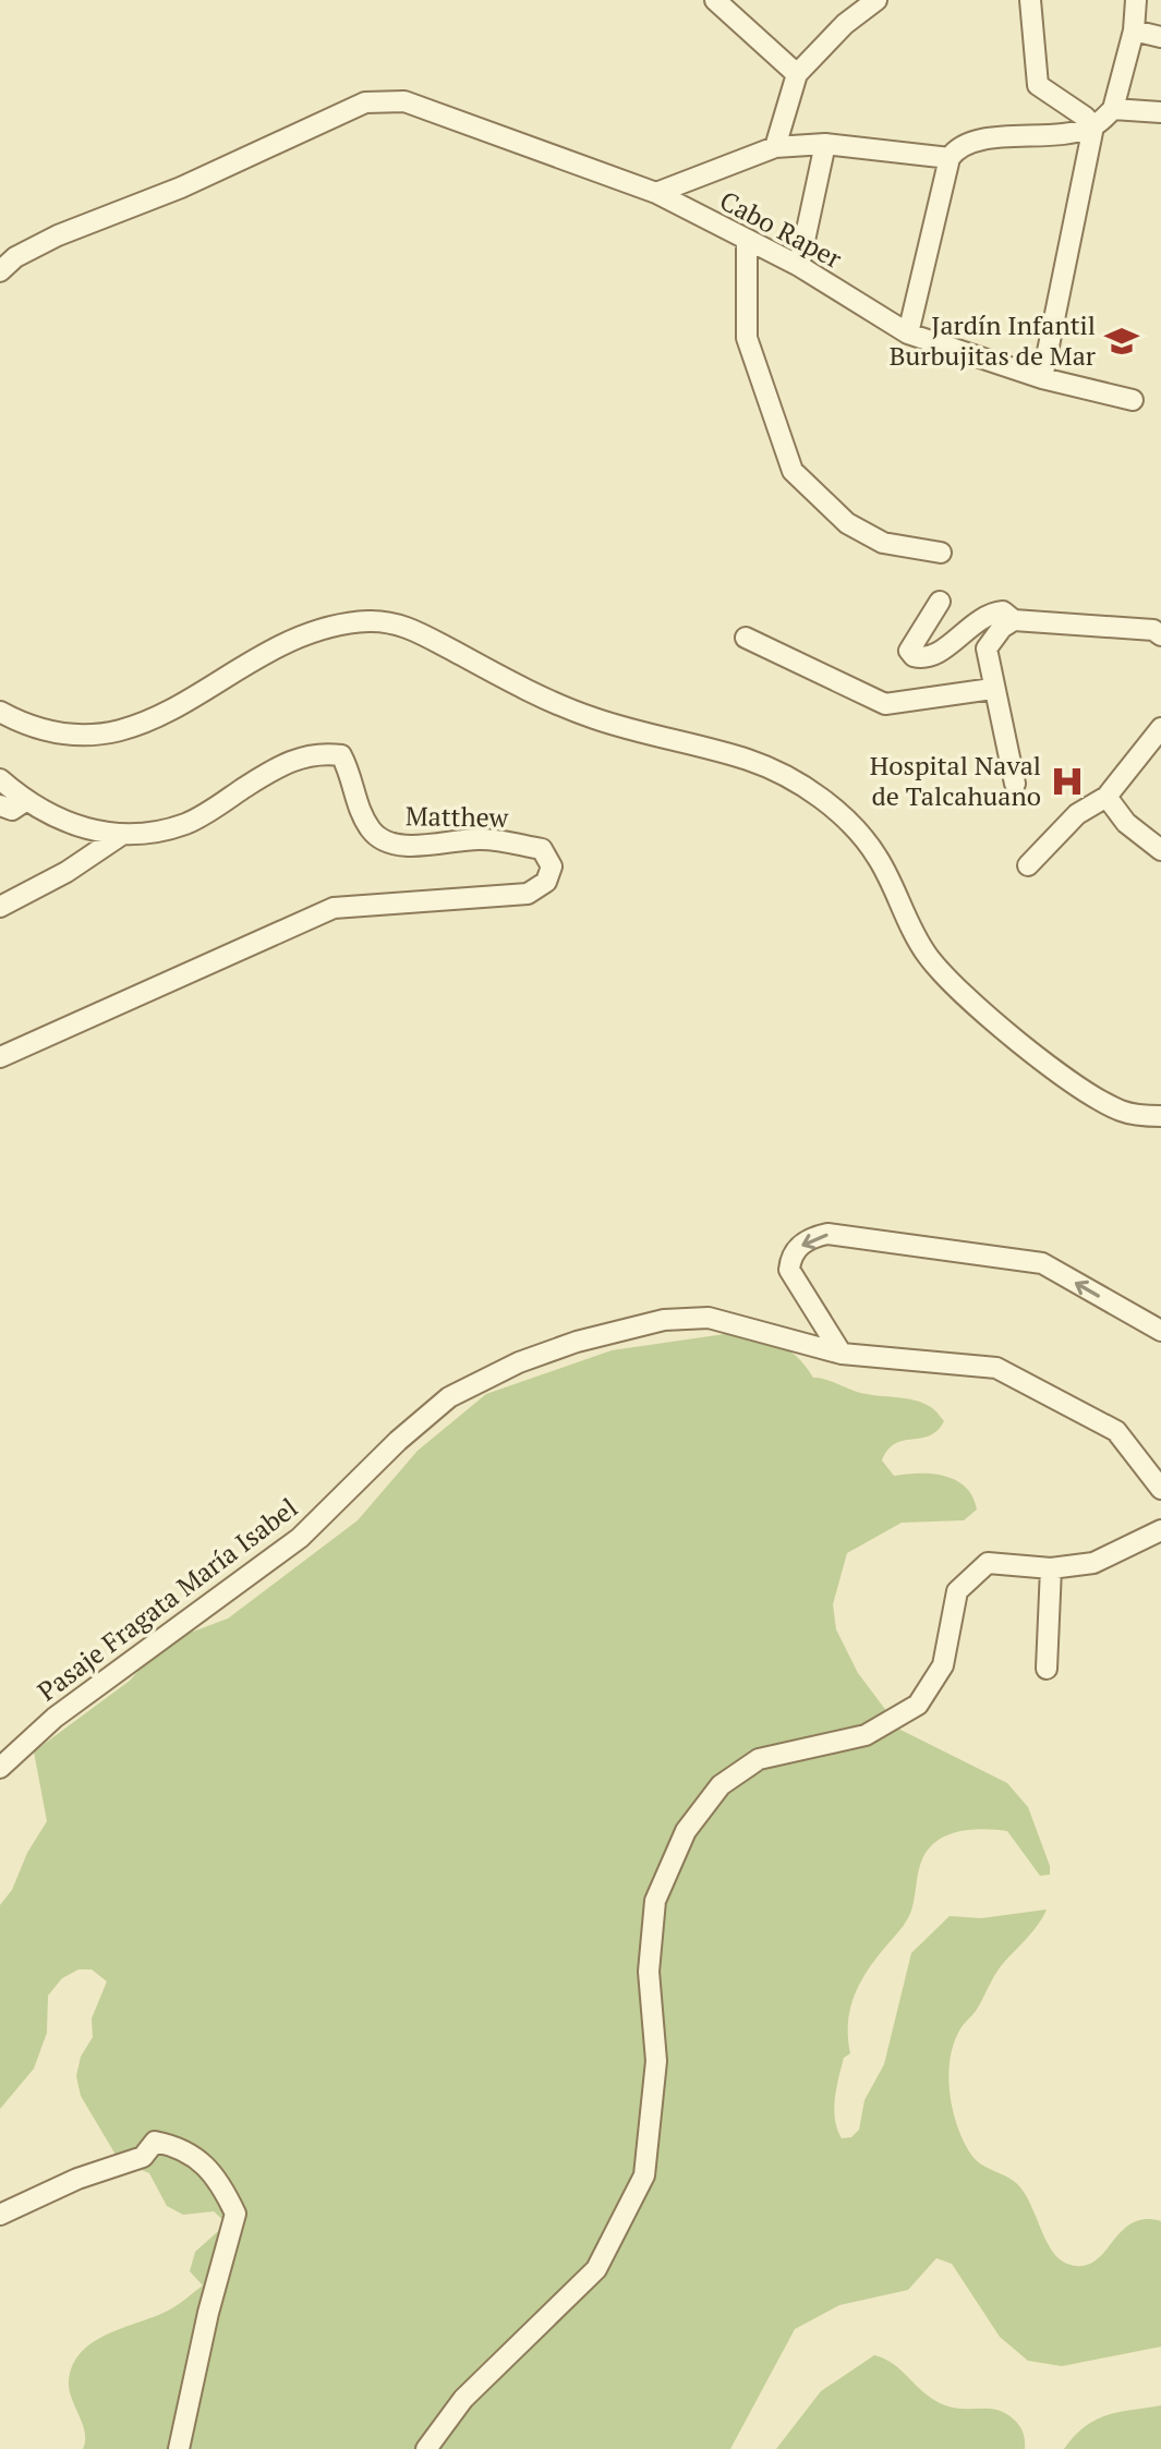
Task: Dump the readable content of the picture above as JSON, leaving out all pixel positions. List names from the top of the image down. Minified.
{"streets":{"street":["Cabo Raper","Matthew","Pasaje Fragata María Isabel"]},"places":{"school or university":["Jardín Infantil Burbujitas de Mar"],"hospital":["Hospital Naval de Talcahuano"]}}
